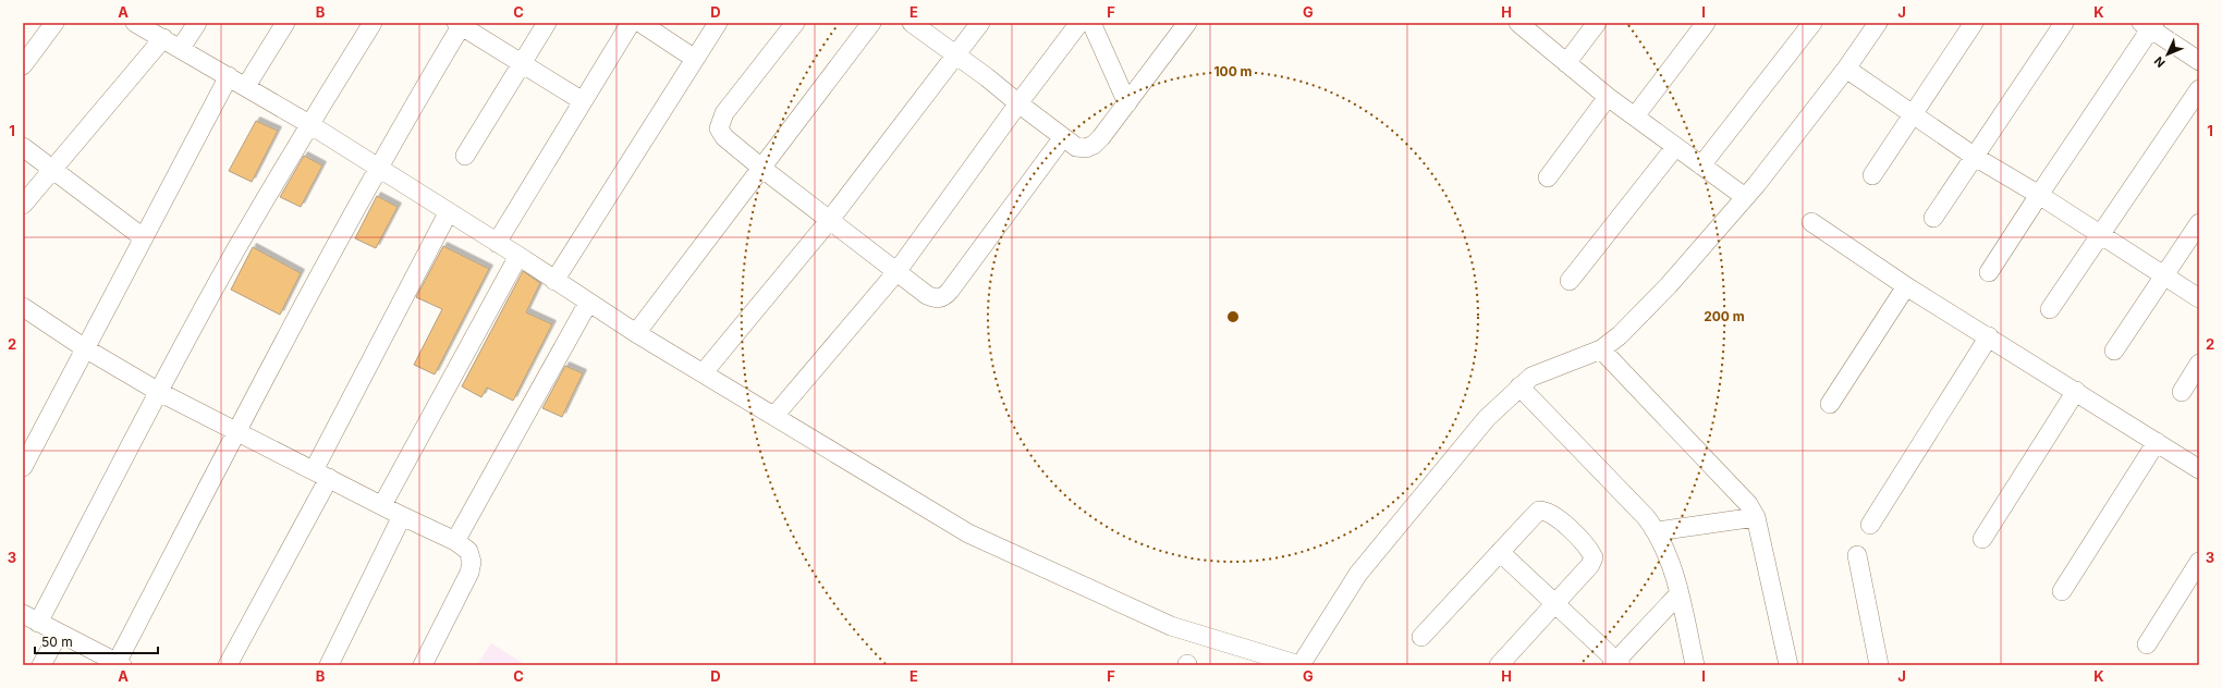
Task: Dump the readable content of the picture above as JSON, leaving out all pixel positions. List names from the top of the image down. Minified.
{"scale_bar":"50 m","north":"bottom left","grid":{"columns":["A","B","C","D","E","F","G","H","I","J","K"],"rows":["1","2","3"]},"rings":["100 m","200 m"]}
